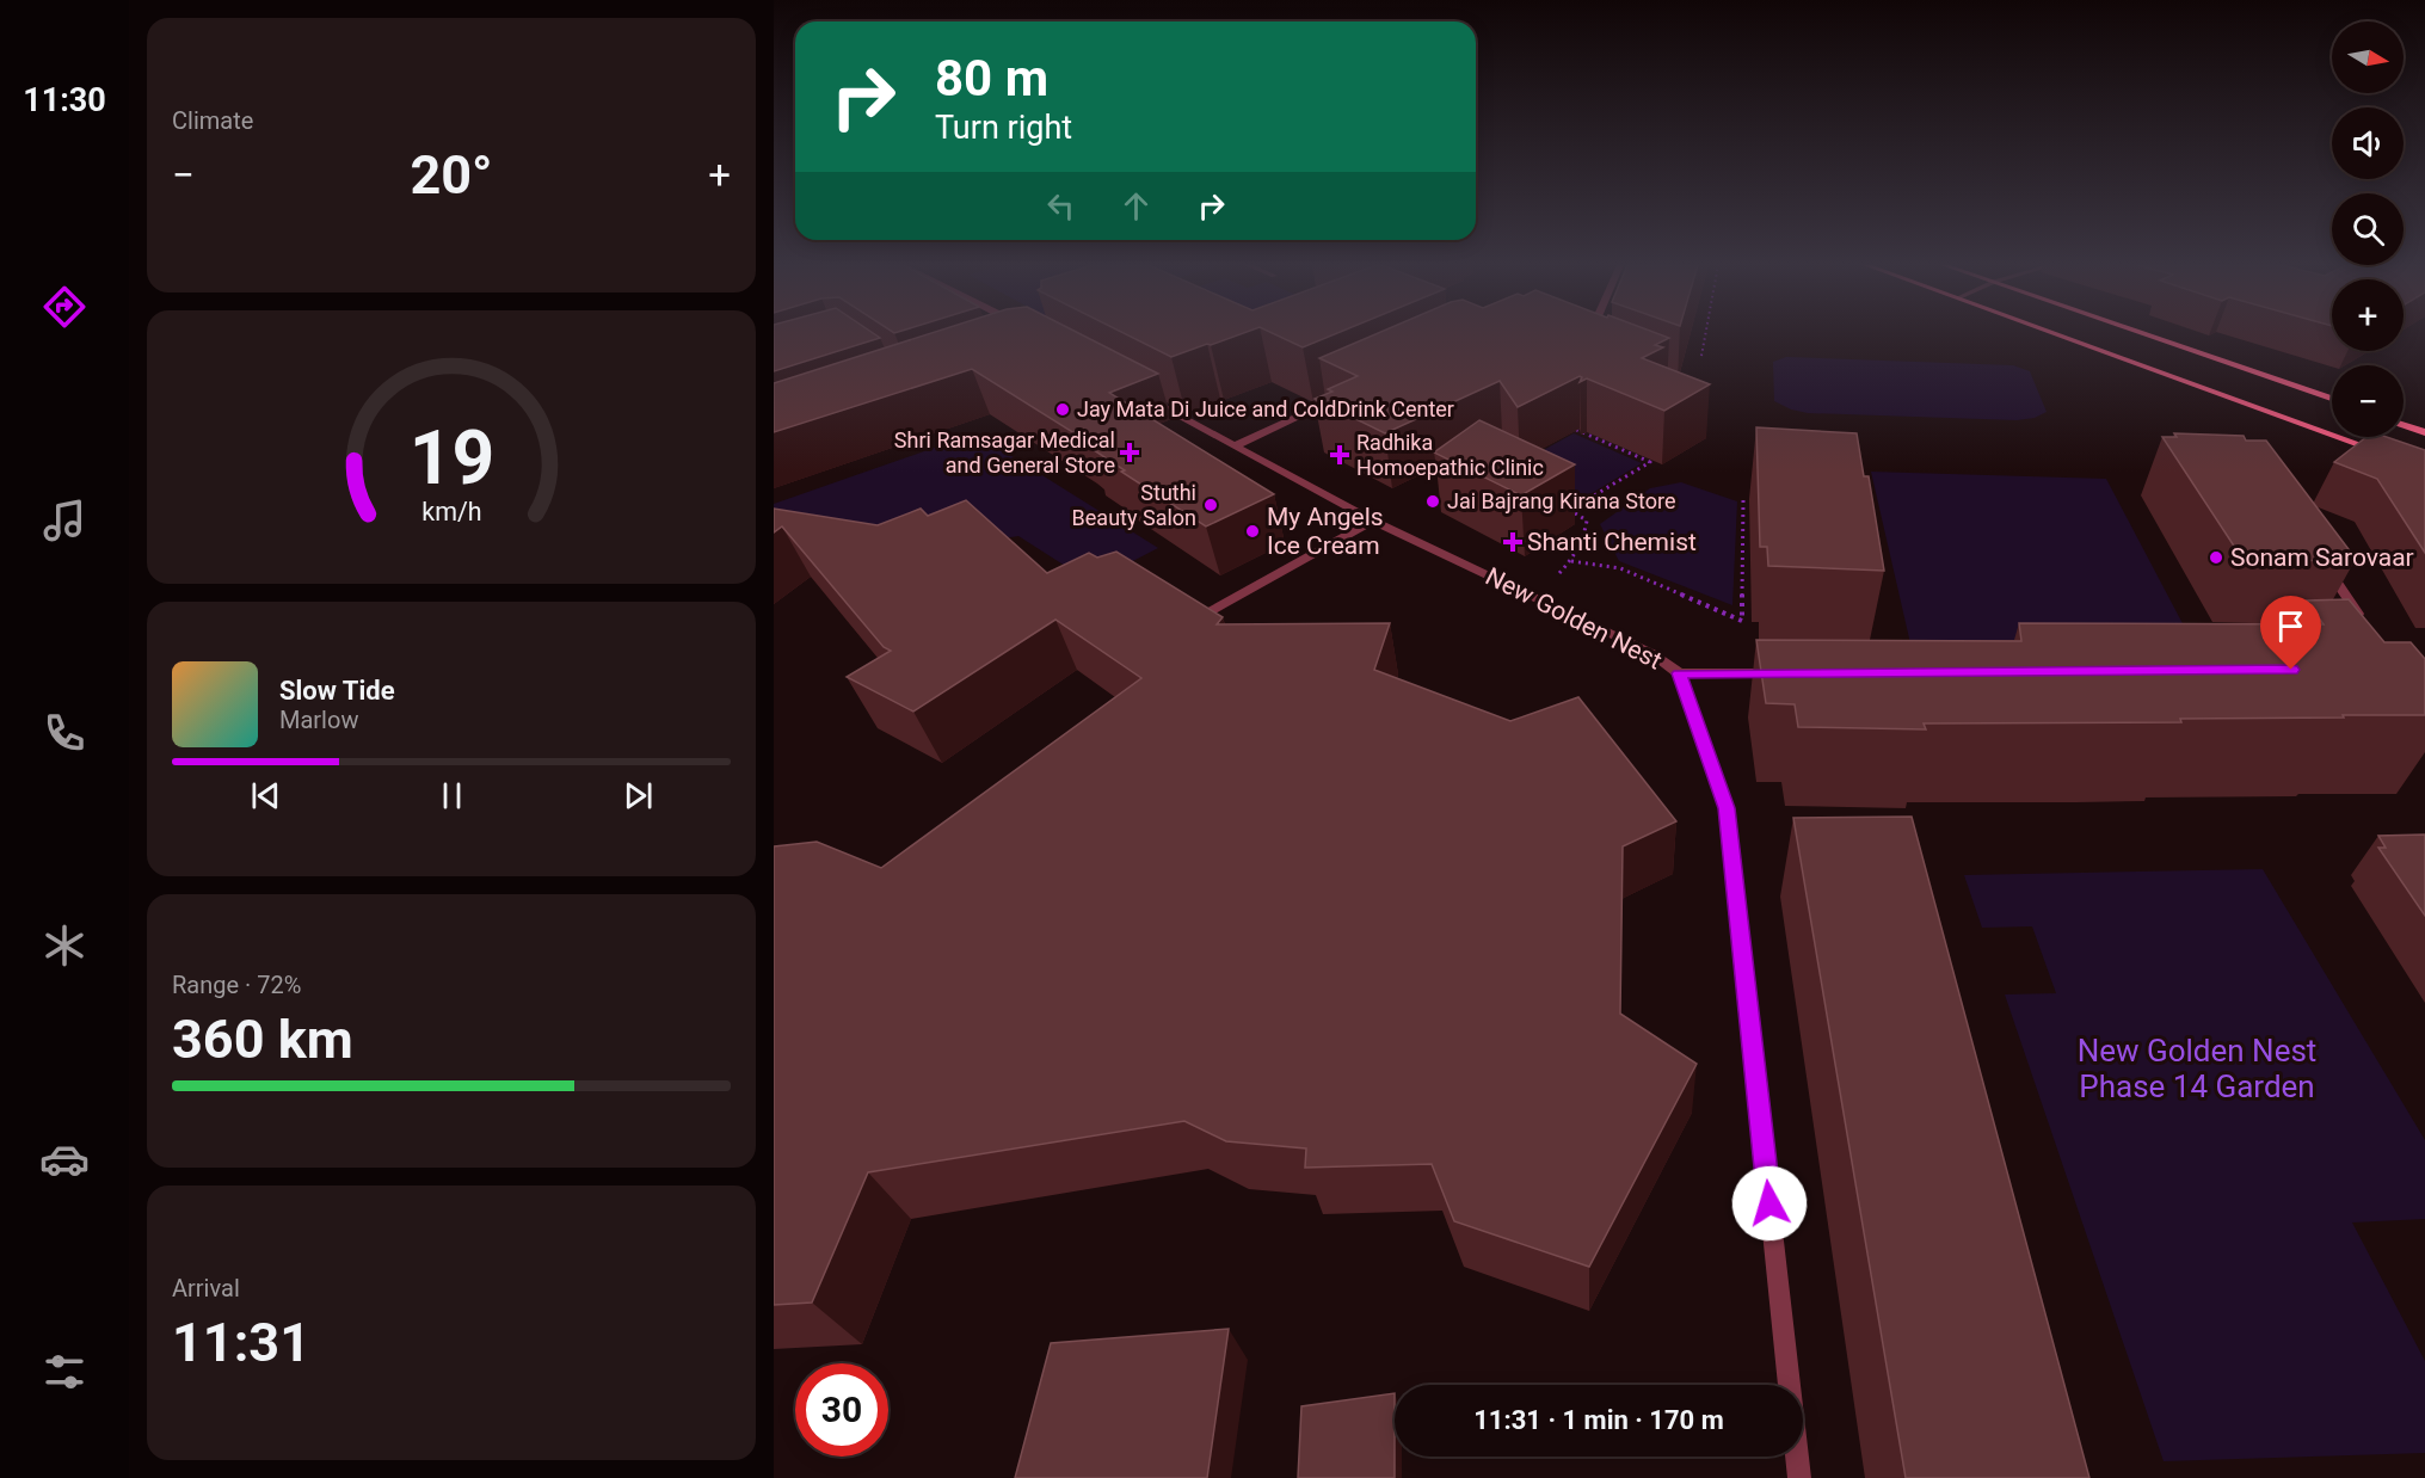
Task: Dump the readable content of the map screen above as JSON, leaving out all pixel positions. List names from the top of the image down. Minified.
{"streets":{"street":["New Golden Nest"]},"parks":["New Golden Nest Phase 14 Garden"],"places":{"other":["Jay Mata Di Juice and ColdDrink Center","Jai Bajrang Kirana Store","Stuthi Beauty Salon","My Angels Ice Cream","Sonam Sarovaar"],"health":["Shri Ramsagar Medical and General Store","Radhika Homoepathic Clinic","Shanti Chemist"]},"north":"right","page":{"tabs":"11:30","tile":["Climate",["Range · 72%","360 km"],["Arrival","11:31"]],"map_buttons":["+","−"],"turn":["80 m","Turn right"],"heat":["−","20°","+"],"song":["Slow Tide","Marlow"],"limit":"30","trip":"11:31 · 1 min · 170 m","gauge":["19","km/h"]}}
